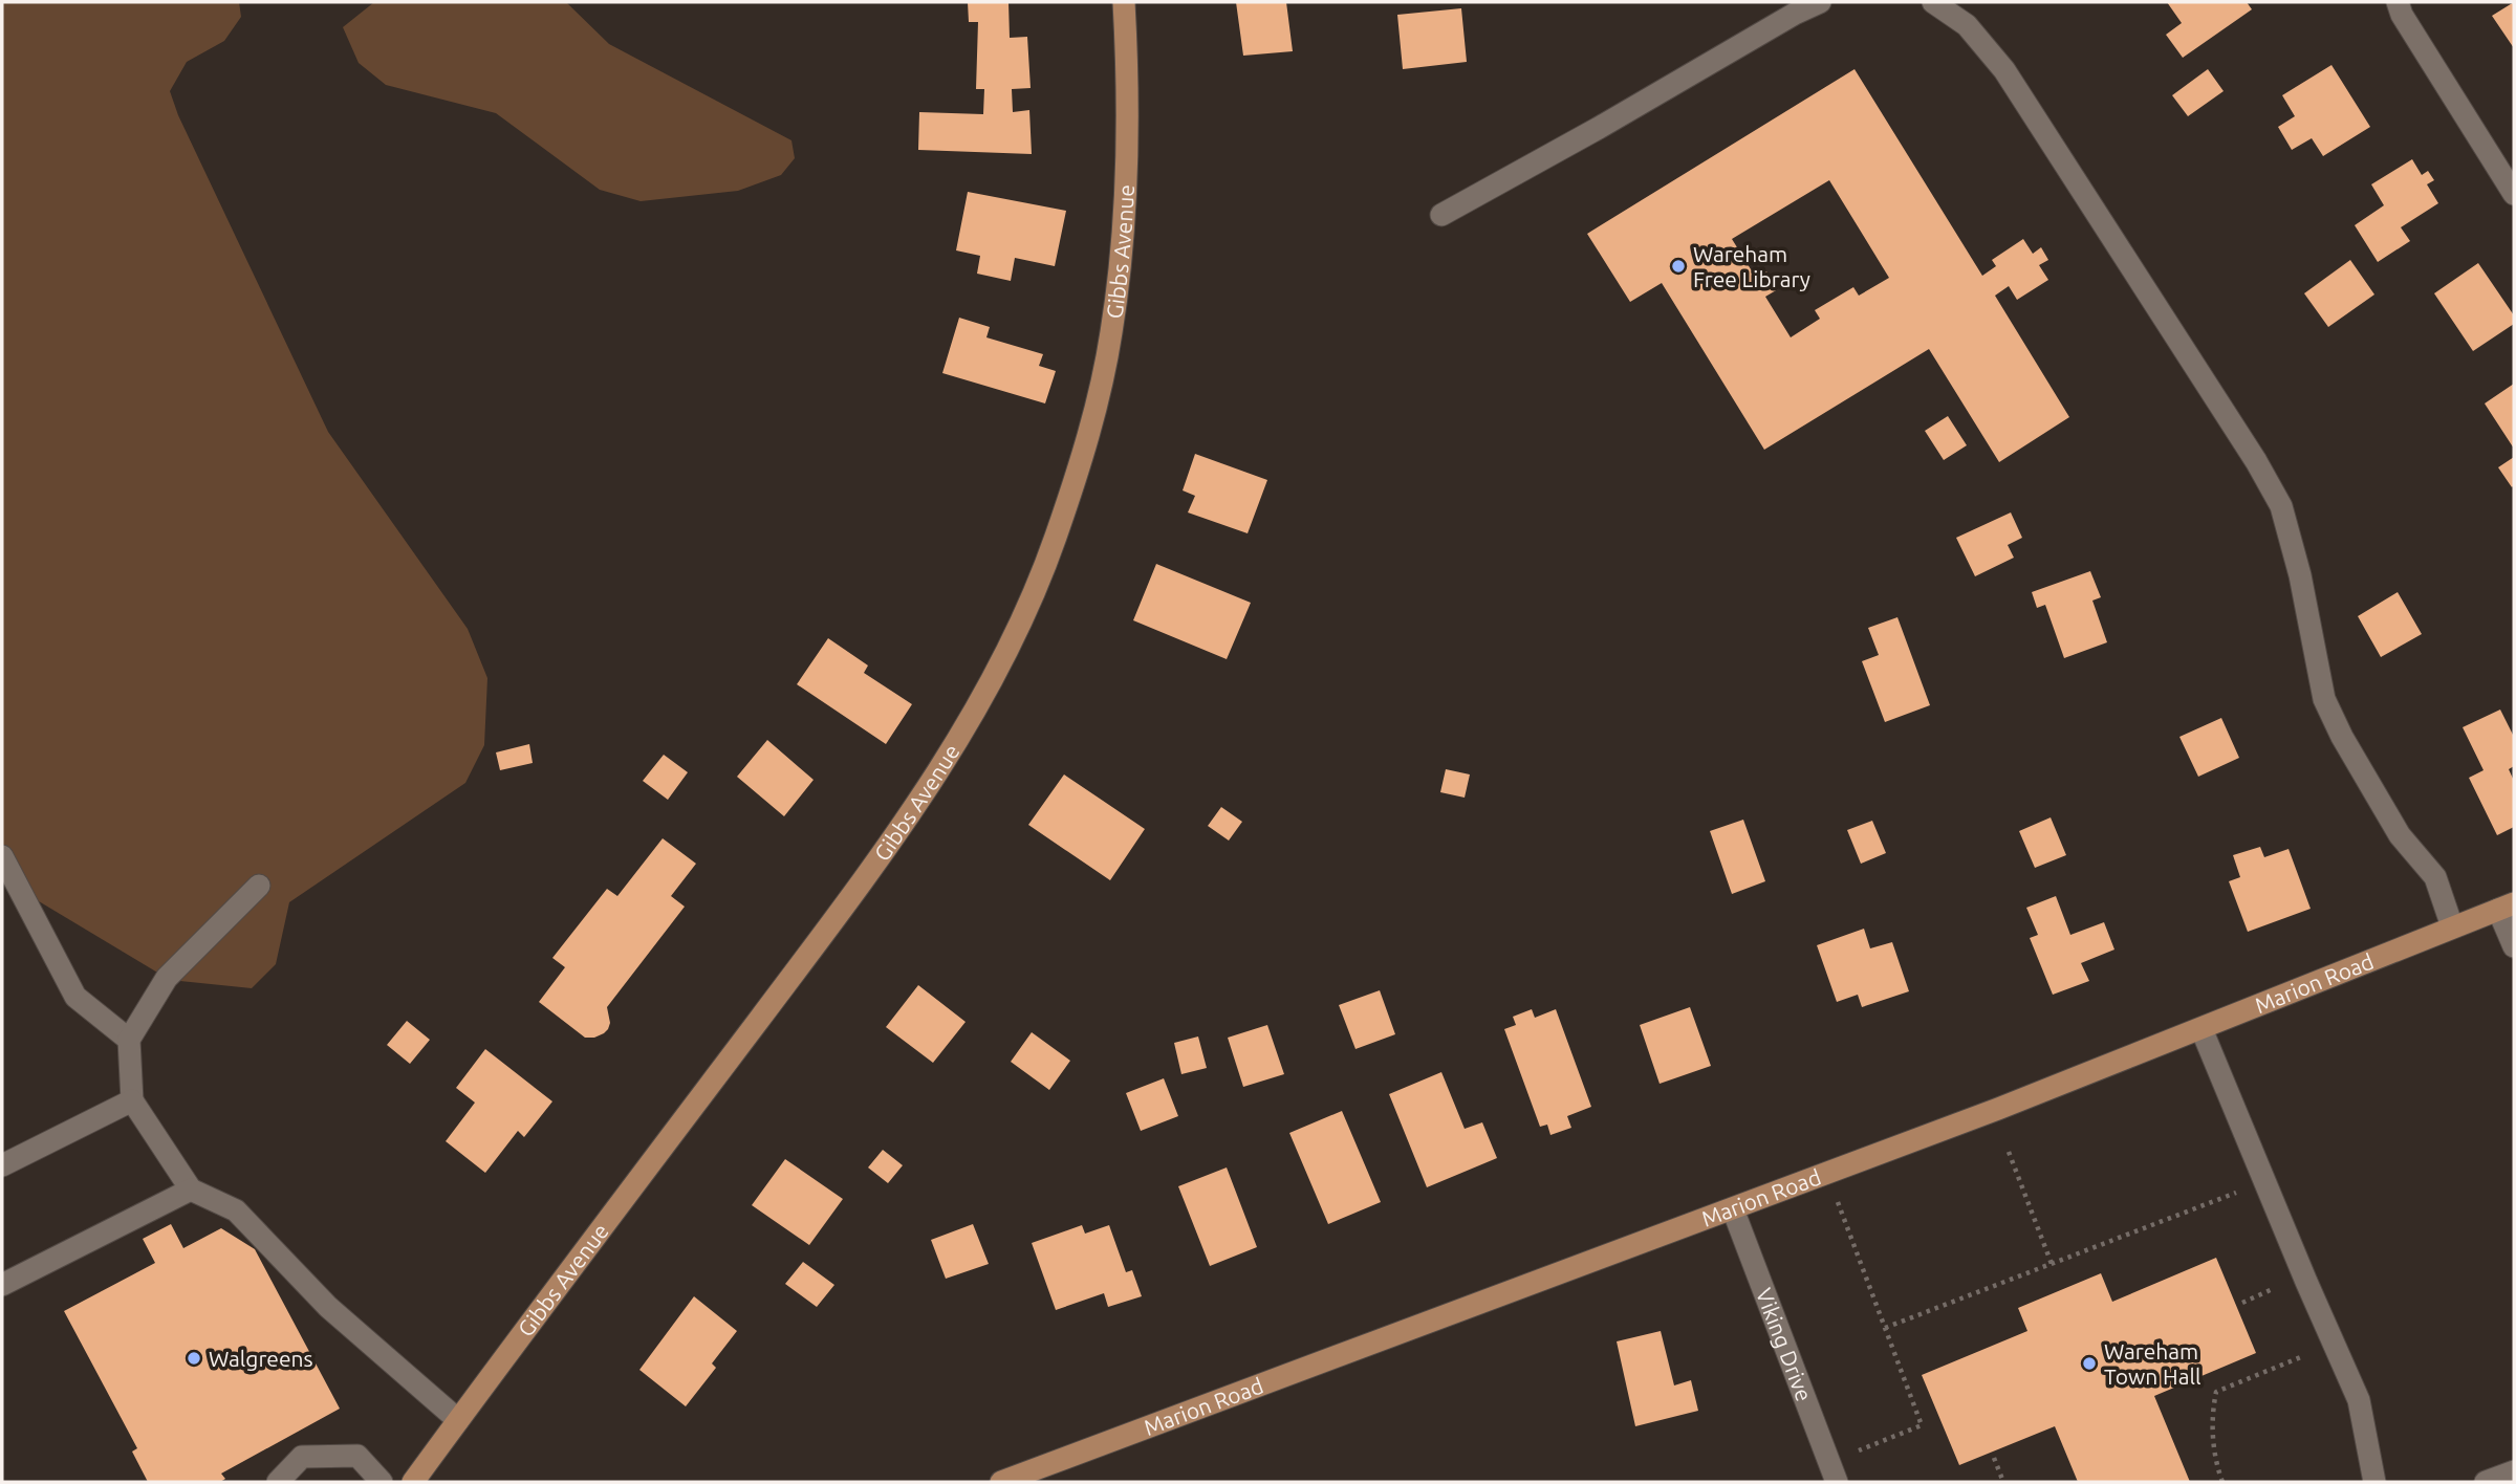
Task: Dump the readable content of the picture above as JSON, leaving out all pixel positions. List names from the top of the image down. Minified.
{"streets":{"main road":["Gibbs Avenue","Marion Road"],"street":["Viking Drive"]},"crossings":[["Marion Road","Viking Drive"]],"places":["Wareham Free Library","Walgreens","Wareham Town Hall"]}
